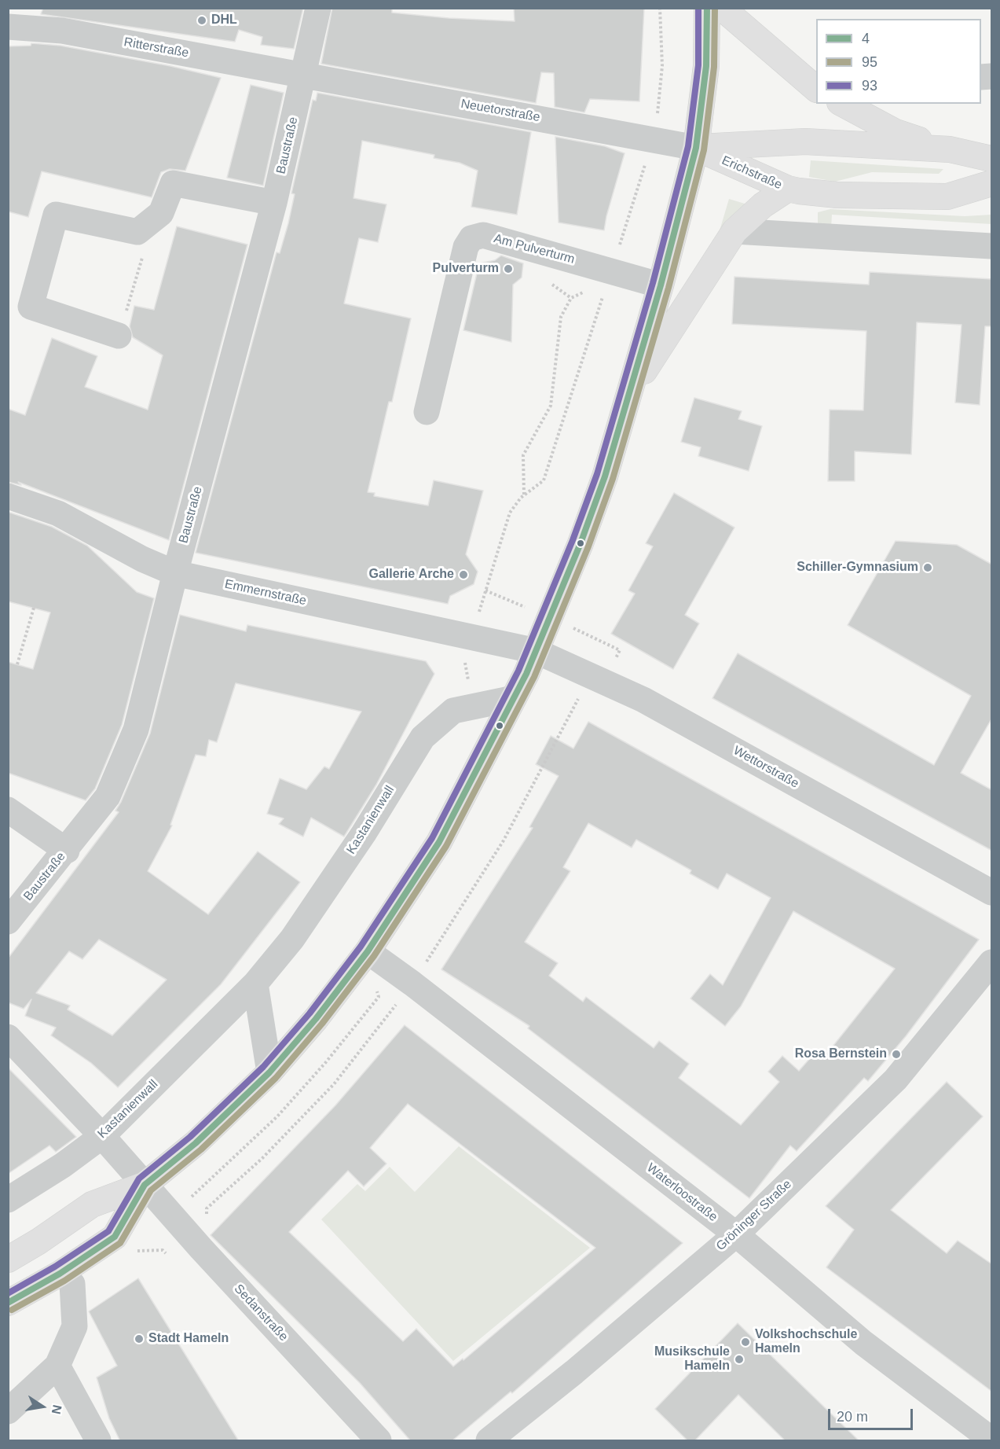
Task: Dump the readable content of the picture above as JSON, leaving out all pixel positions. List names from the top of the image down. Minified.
{"streets":{"main road":["Erichstraße"],"street":["Ritterstraße","Neuetorstraße","Baustraße","Am Pulverturm","Emmernstraße","Wettorstraße","Kastanienwall","Waterloostraße","Gröninger Straße","Sedanstraße"]},"crossings":[["Ritterstraße","Neuetorstraße"],["Ritterstraße","Baustraße"],["Neuetorstraße","Baustraße"],["Neuetorstraße","Erichstraße"],["Baustraße","Emmernstraße"],["Emmernstraße","Wettorstraße"],["Waterloostraße","Gröninger Straße"]],"places":["DHL","Pulverturm","Schiller-Gymnasium","Gallerie Arche","Rosa Bernstein","Stadt Hameln","Volkshochschule Hameln","Musikschule Hameln"],"lines":["transit line 4","transit line 95","transit line 93"],"legend":["4","95","93"],"scale_bar":"20 m","north":"right"}
